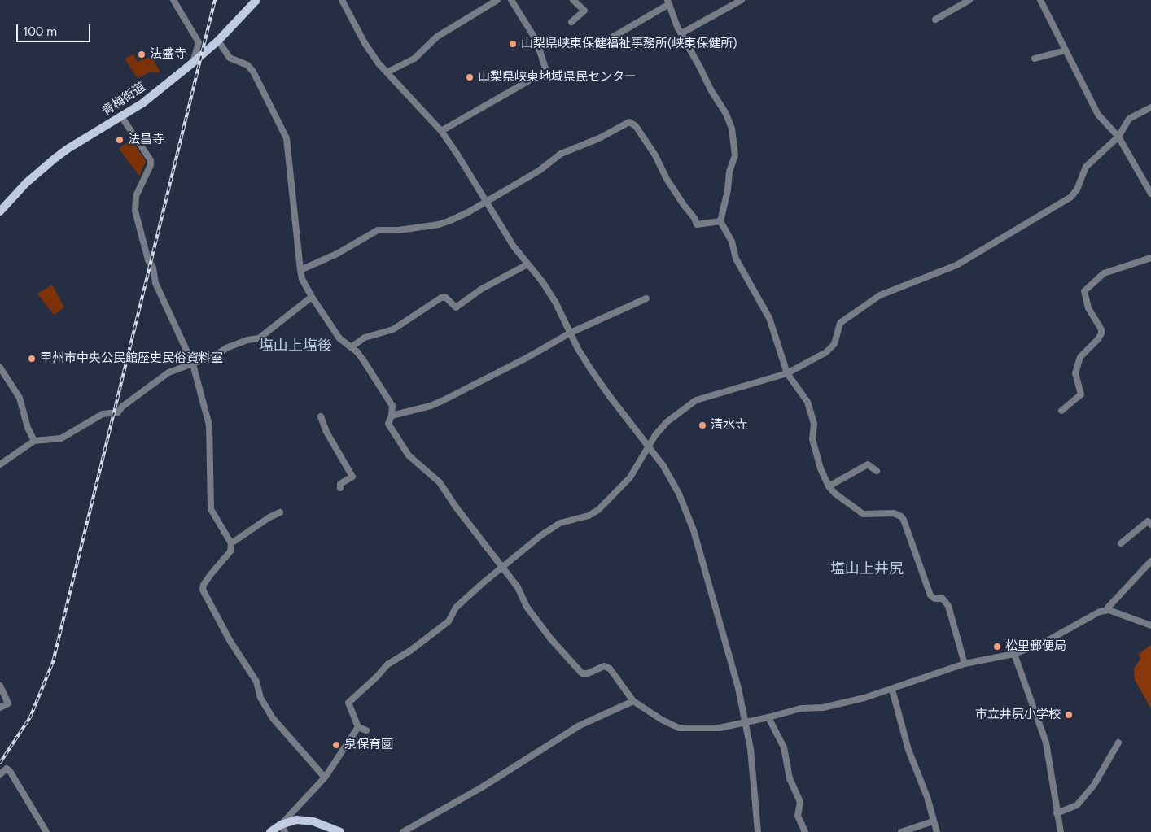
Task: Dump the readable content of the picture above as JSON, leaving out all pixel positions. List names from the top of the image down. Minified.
{"streets":{"main road":["青梅街道"]},"districts":["塩山上塩後","塩山上井尻"],"places":["山梨県峡東保健福祉事務所(峡東保健所)","法盛寺","山梨県峡東地域県民センター","法昌寺","甲州市中央公民館歴史民俗資料室","清水寺","松里郵便局","市立井尻小学校","泉保育園"],"scale_bar":"100 m"}
